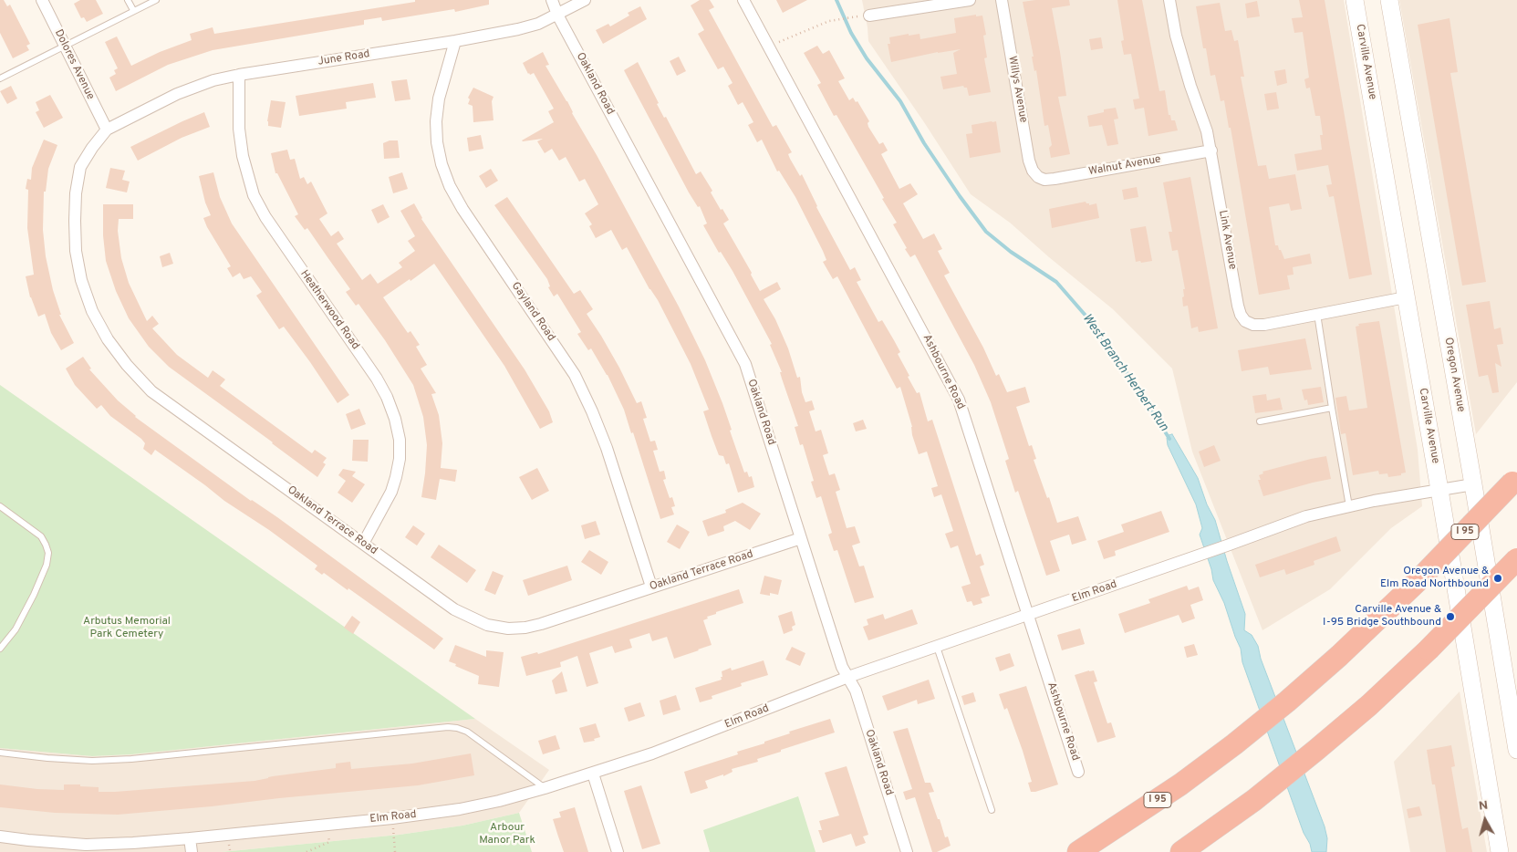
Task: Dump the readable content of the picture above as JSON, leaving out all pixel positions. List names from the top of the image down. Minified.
{"streets":{"highway":["I 95"],"street":["June Road","Carville Avenue","Dolores Avenue","Oakland Road","Willys Avenue","Walnut Avenue","Link Avenue","Heatherwood Road","Gayland Road","Ashbourne Road","Oregon Avenue","Oakland Terrace Road","Elm Road"]},"crossings":[["June Road","Dolores Avenue"],["June Road","Oakland Road"],["June Road","Heatherwood Road"],["June Road","Gayland Road"],["June Road","Oakland Terrace Road"],["Carville Avenue","Link Avenue"],["Carville Avenue","Elm Road"],["Dolores Avenue","Oakland Terrace Road"],["Oakland Road","Oakland Terrace Road"],["Oakland Road","Elm Road"],["Willys Avenue","Walnut Avenue"],["Walnut Avenue","Link Avenue"],["Heatherwood Road","Oakland Terrace Road"],["Gayland Road","Oakland Terrace Road"],["Ashbourne Road","Elm Road"],["Oregon Avenue","Elm Road"]],"water":["West Branch Herbert Run"],"parks":["Arbutus Memorial Park Cemetery","Arbour Manor Park"],"places":["Oregon Avenue & Elm Road Northbound","Carville Avenue & I-95 Bridge Southbound"],"north":"top"}
